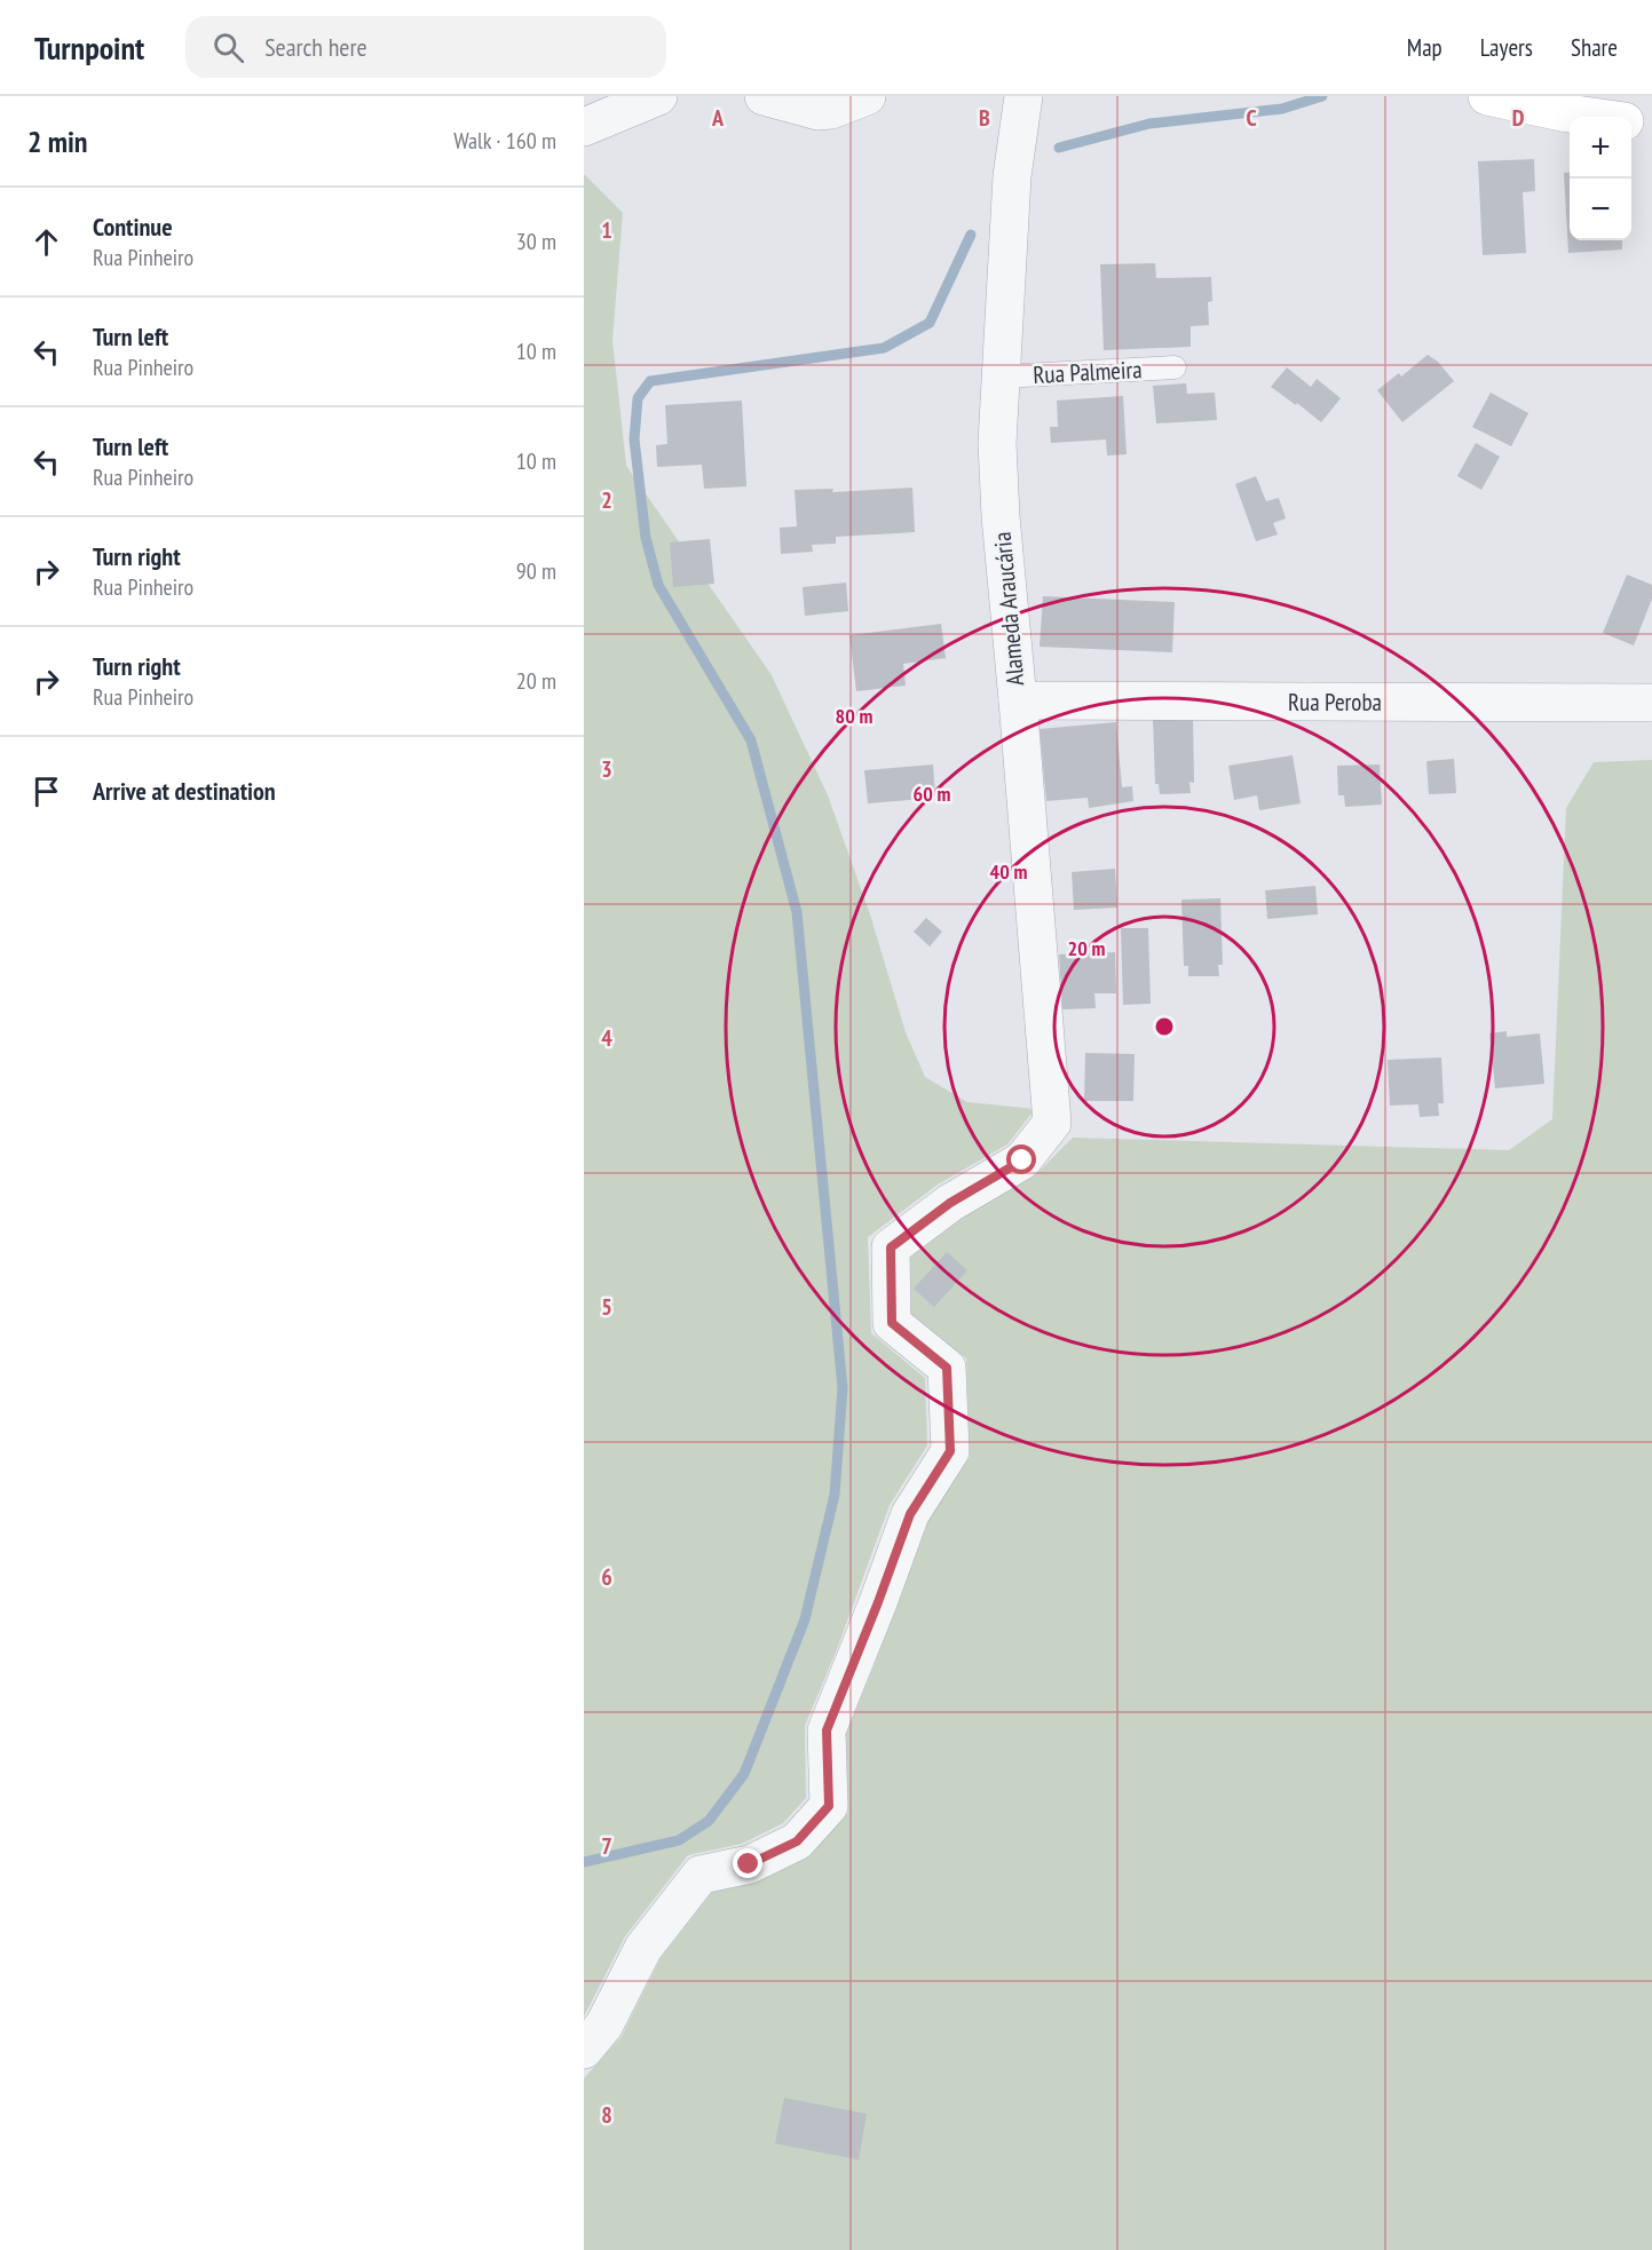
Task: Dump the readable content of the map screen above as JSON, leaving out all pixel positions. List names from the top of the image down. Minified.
{"streets":{"street":["Alameda Araucária","Rua Peroba"],"lane":["Rua Palmeira"]},"crossings":[["Rua Palmeira","Alameda Araucária"],["Alameda Araucária","Rua Peroba"]],"page":{"header":"Turnpoint","search":"Search here","nav":["Map","Layers","Share"],"heading":["2 min","Walk · 160 m"],"map_buttons":["+","−"],"list":[["Continue","Rua Pinheiro","30 m"],["Turn left","Rua Pinheiro","10 m"],["Turn left","Rua Pinheiro","10 m"],["Turn right","Rua Pinheiro","90 m"],["Turn right","Rua Pinheiro","20 m"],"Arrive at destination"]},"grid":{"columns":["A","B","C","D"],"rows":["1","2","3","4","5","6","7","8"]},"rings":["80 m","60 m","40 m","20 m"]}
